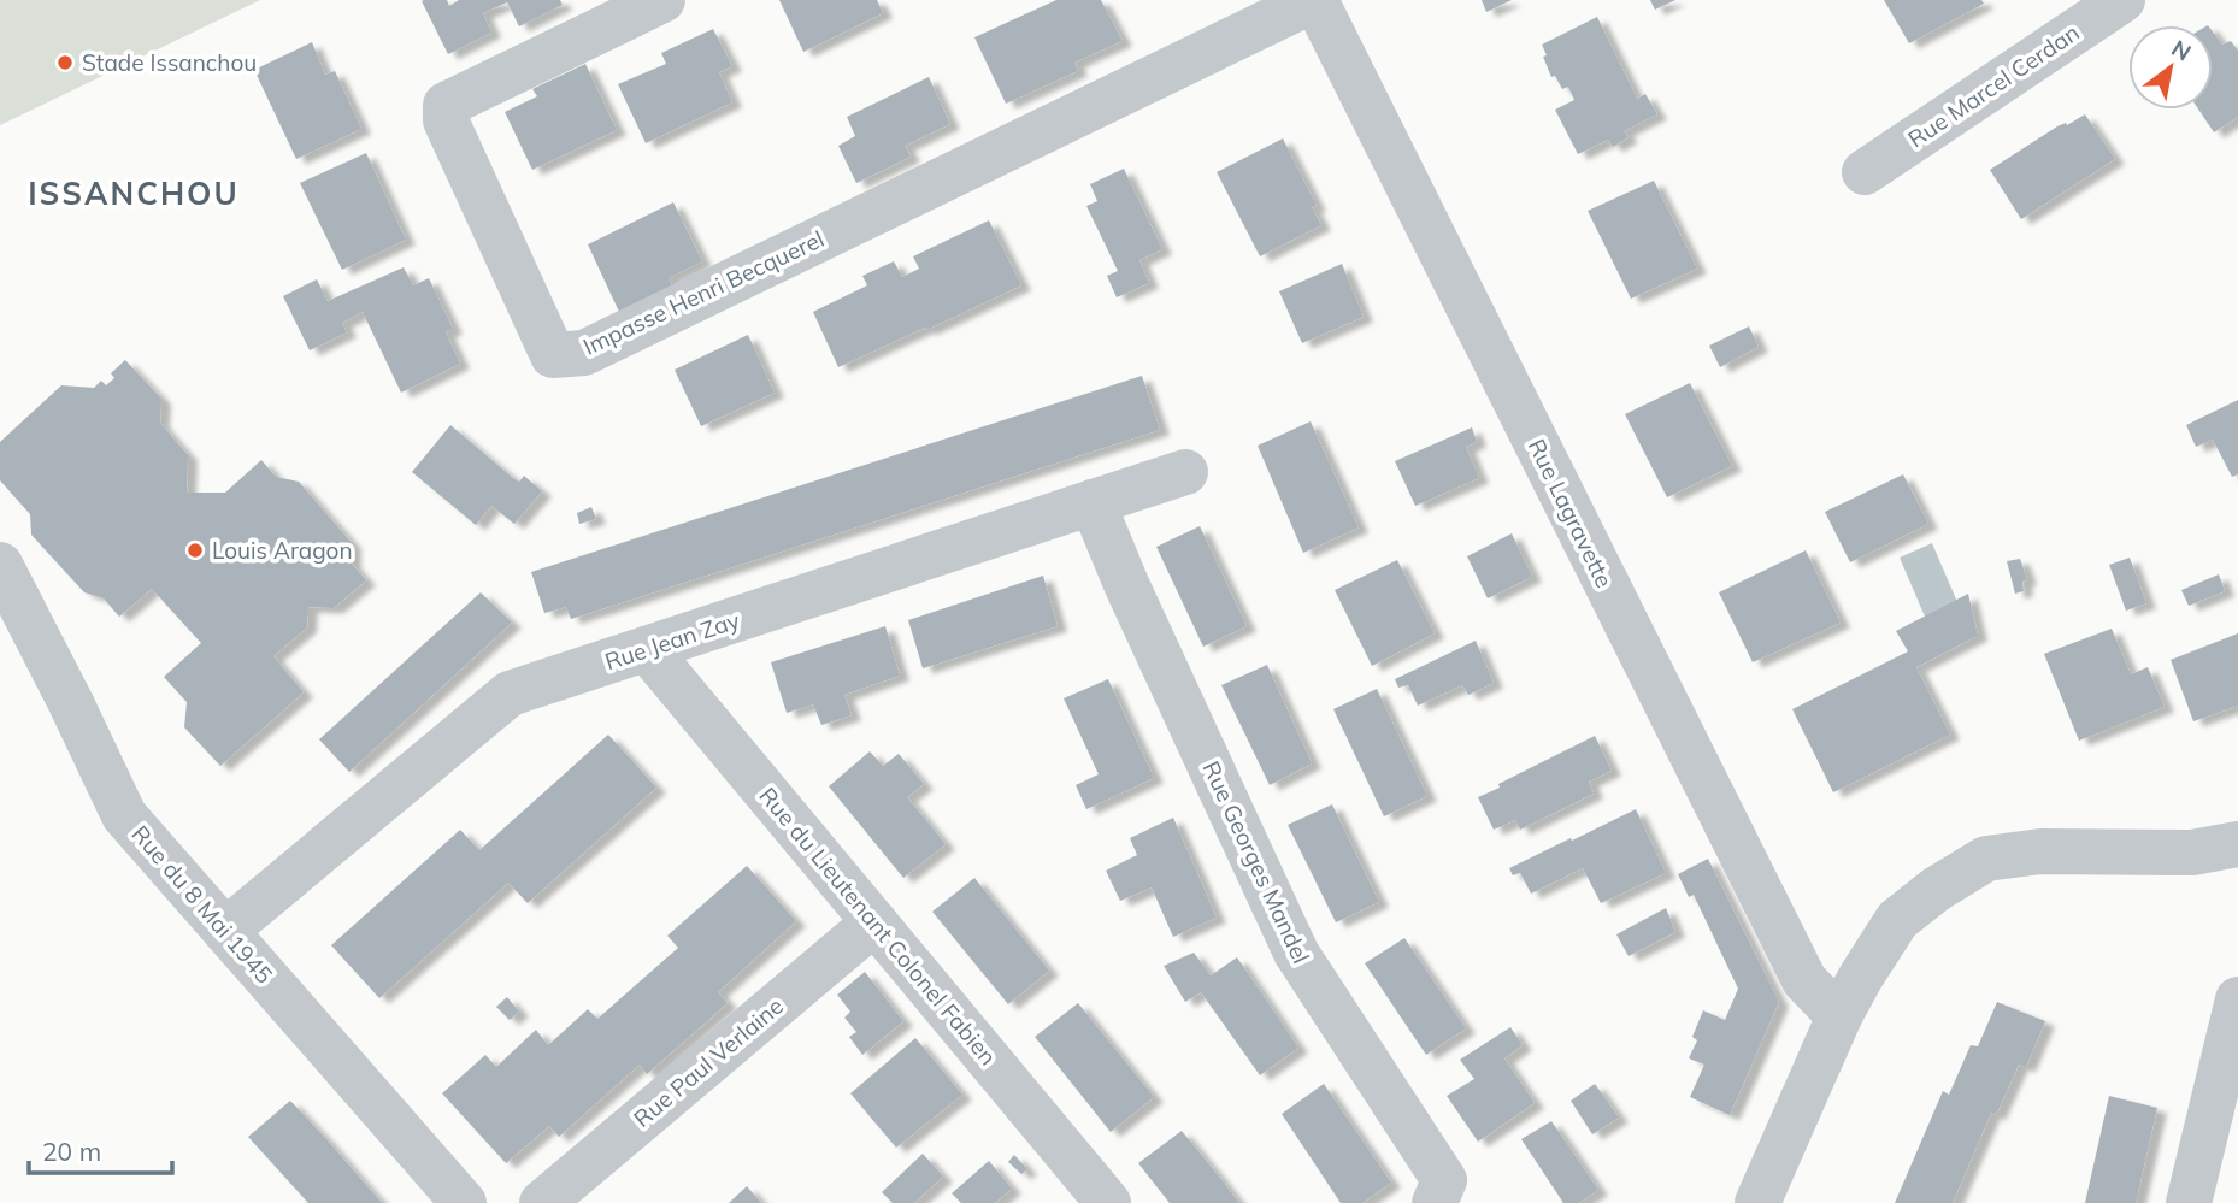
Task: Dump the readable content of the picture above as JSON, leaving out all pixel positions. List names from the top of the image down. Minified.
{"streets":{"street":["Rue Marcel Cerdan","Impasse Henri Becquerel","Rue Lagravette","Rue Jean Zay","Rue Georges Mandel","Rue du 8 Mai 1945","Rue du Lieutenant Colonel Fabien","Rue Paul Verlaine"]},"crossings":[["Impasse Henri Becquerel","Rue Lagravette"],["Rue Jean Zay","Rue Georges Mandel"],["Rue Jean Zay","Rue du 8 Mai 1945"],["Rue Jean Zay","Rue du Lieutenant Colonel Fabien"],["Rue du Lieutenant Colonel Fabien","Rue Paul Verlaine"]],"districts":["ISSANCHOU"],"places":["Stade Issanchou","Louis Aragon"],"scale_bar":"20 m","north":"top right"}
